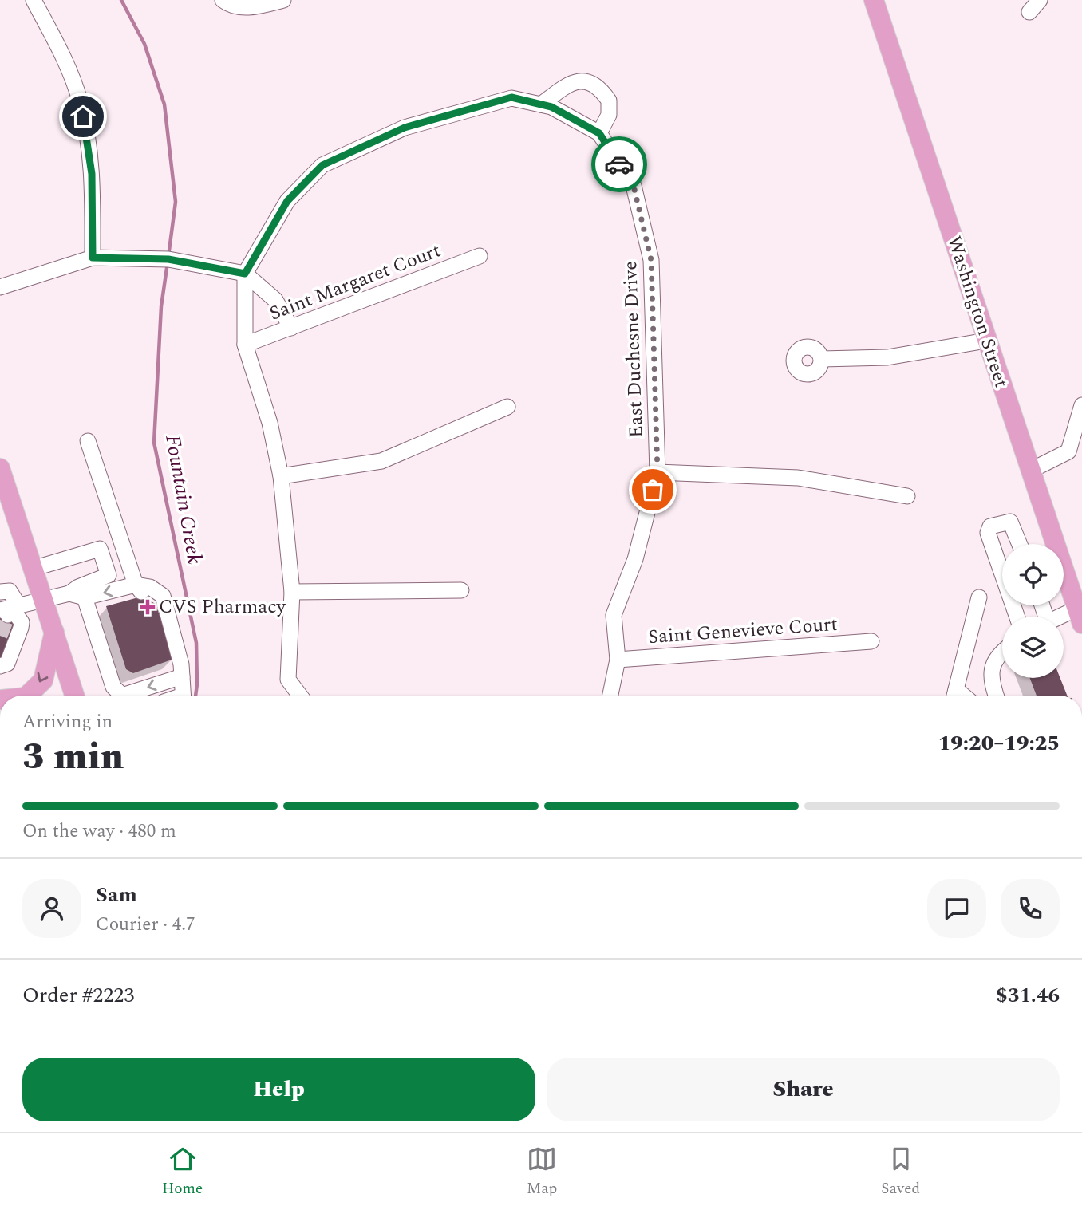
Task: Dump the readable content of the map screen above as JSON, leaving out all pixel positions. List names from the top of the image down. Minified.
{"streets":{"main road":["Washington Street"],"street":["Saint Margaret Court","East Duchesne Drive","Saint Genevieve Court"]},"crossings":[["East Duchesne Drive","Saint Genevieve Court"]],"water":["Fountain Creek"],"places":{"health":["CVS Pharmacy"]},"page":{"heading":["3 min","Arriving in","19:20–19:25"],"panel":["Sam","Courier · 4.7","Order #2223","$31.46"],"bar":"On the way · 480 m","buttons":["Help","Share"],"tabs":["Home","Map","Saved"]}}
